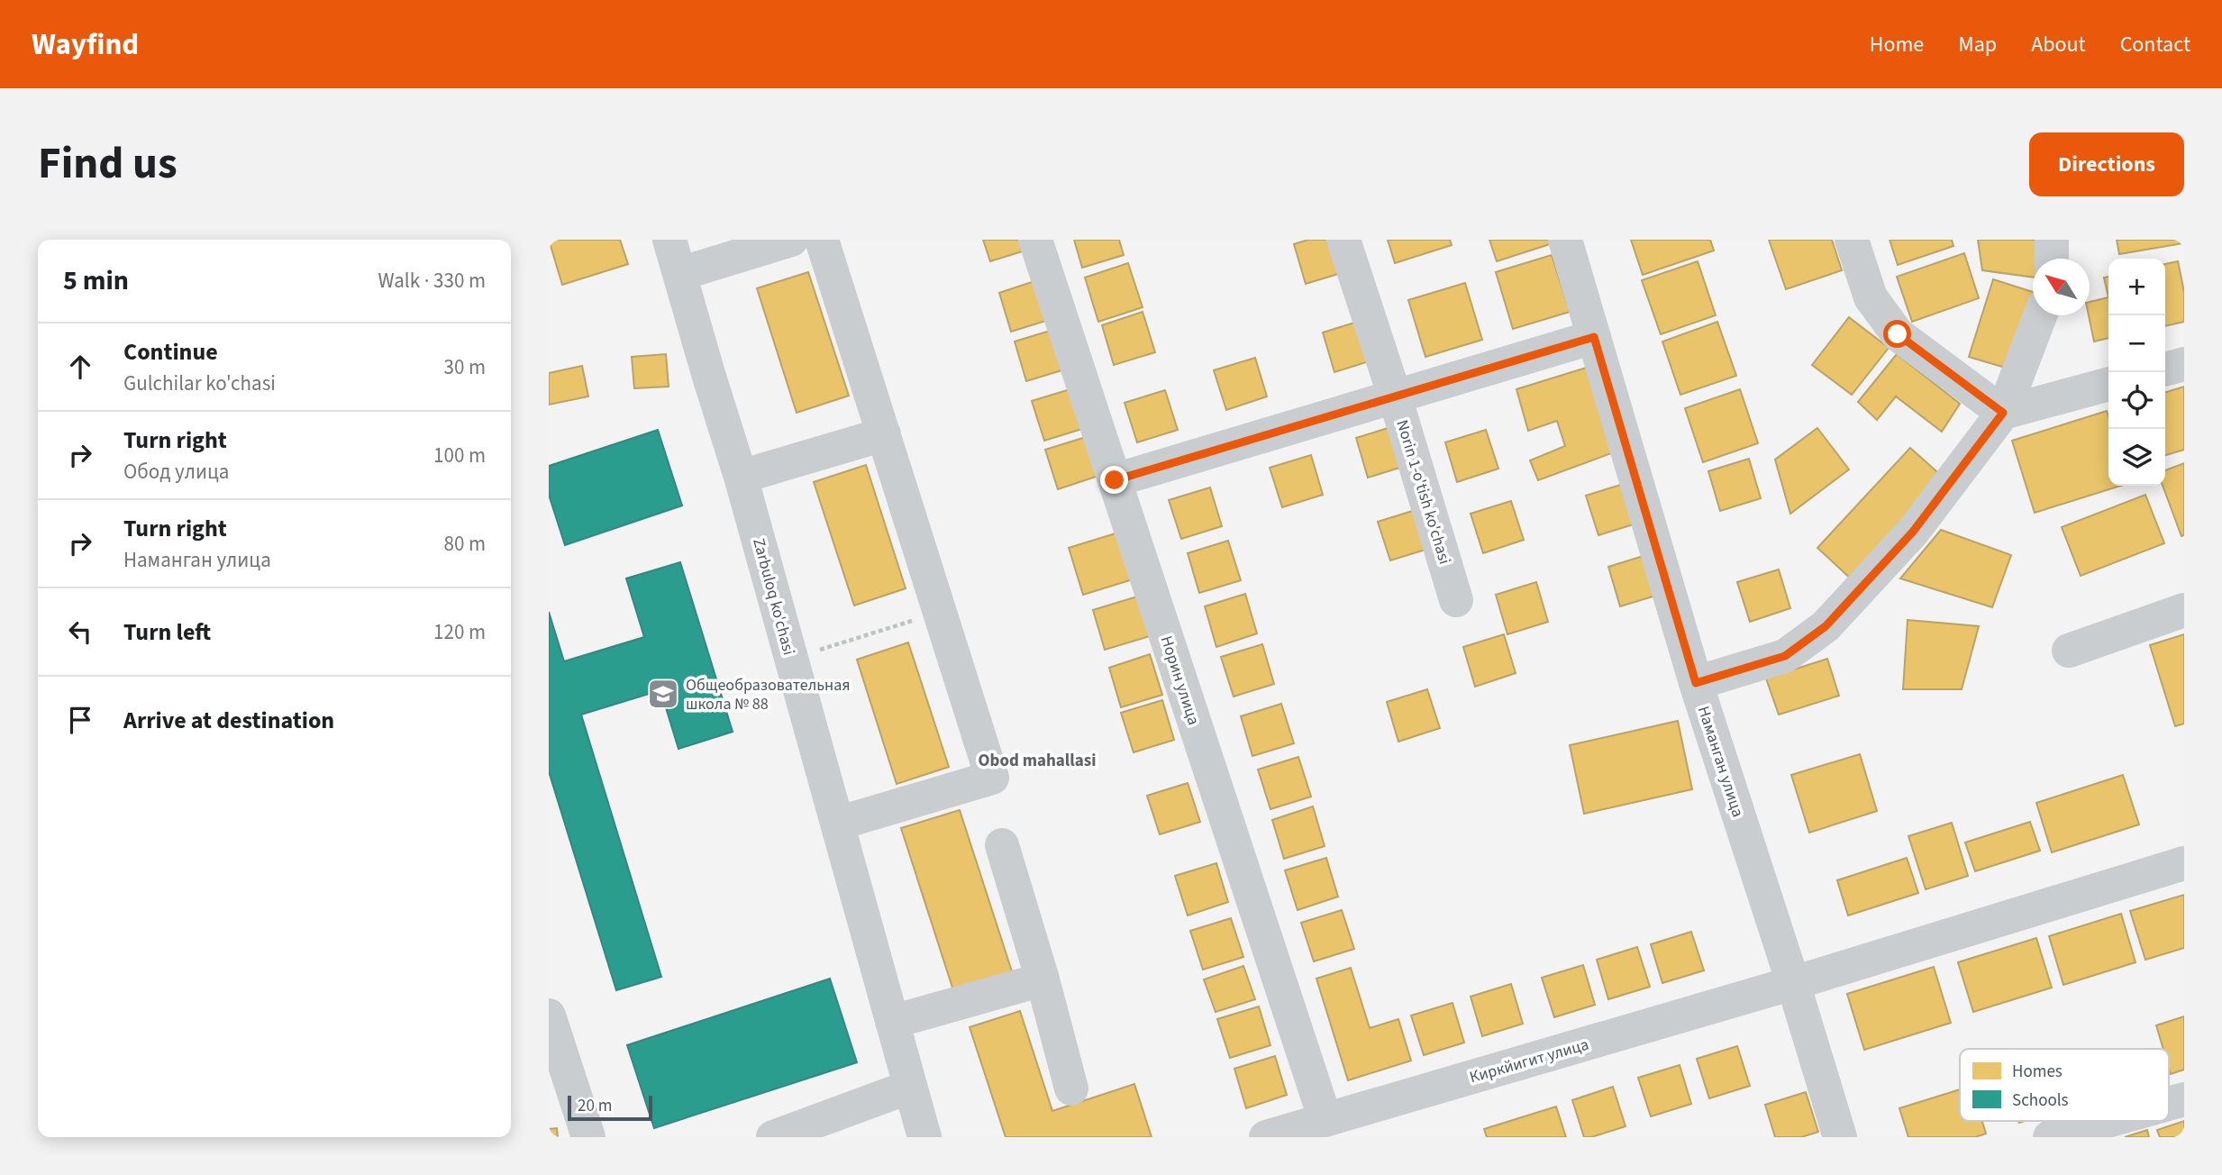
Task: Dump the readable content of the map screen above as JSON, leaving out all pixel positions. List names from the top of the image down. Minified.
{"streets":{"street":["Norin 1-o'tish ko'chasi","Zarbuloq ko'chasi","Норин улица","Наманган улица","Киркйигит улица"]},"crossings":[["Норин улица","Киркйигит улица"],["Наманган улица","Киркйигит улица"]],"districts":["Obod mahallasi"],"places":{"school or university":["Общеобразовательная школа № 88"]},"legend":["Homes","Schools"],"scale_bar":"20 m","north":"top left","page":{"header":"Wayfind","nav":["Home","Map","About","Contact"],"title":"Find us","buttons":"Directions","heading":["5 min","Walk · 330 m"],"map_buttons":["+","−"],"list":[["Continue","Gulchilar ko'chasi","30 m"],["Turn right","Обод улица","100 m"],["Turn right","Наманган улица","80 m"],["Turn left","120 m"],"Arrive at destination"],"scale":"20 m"}}
